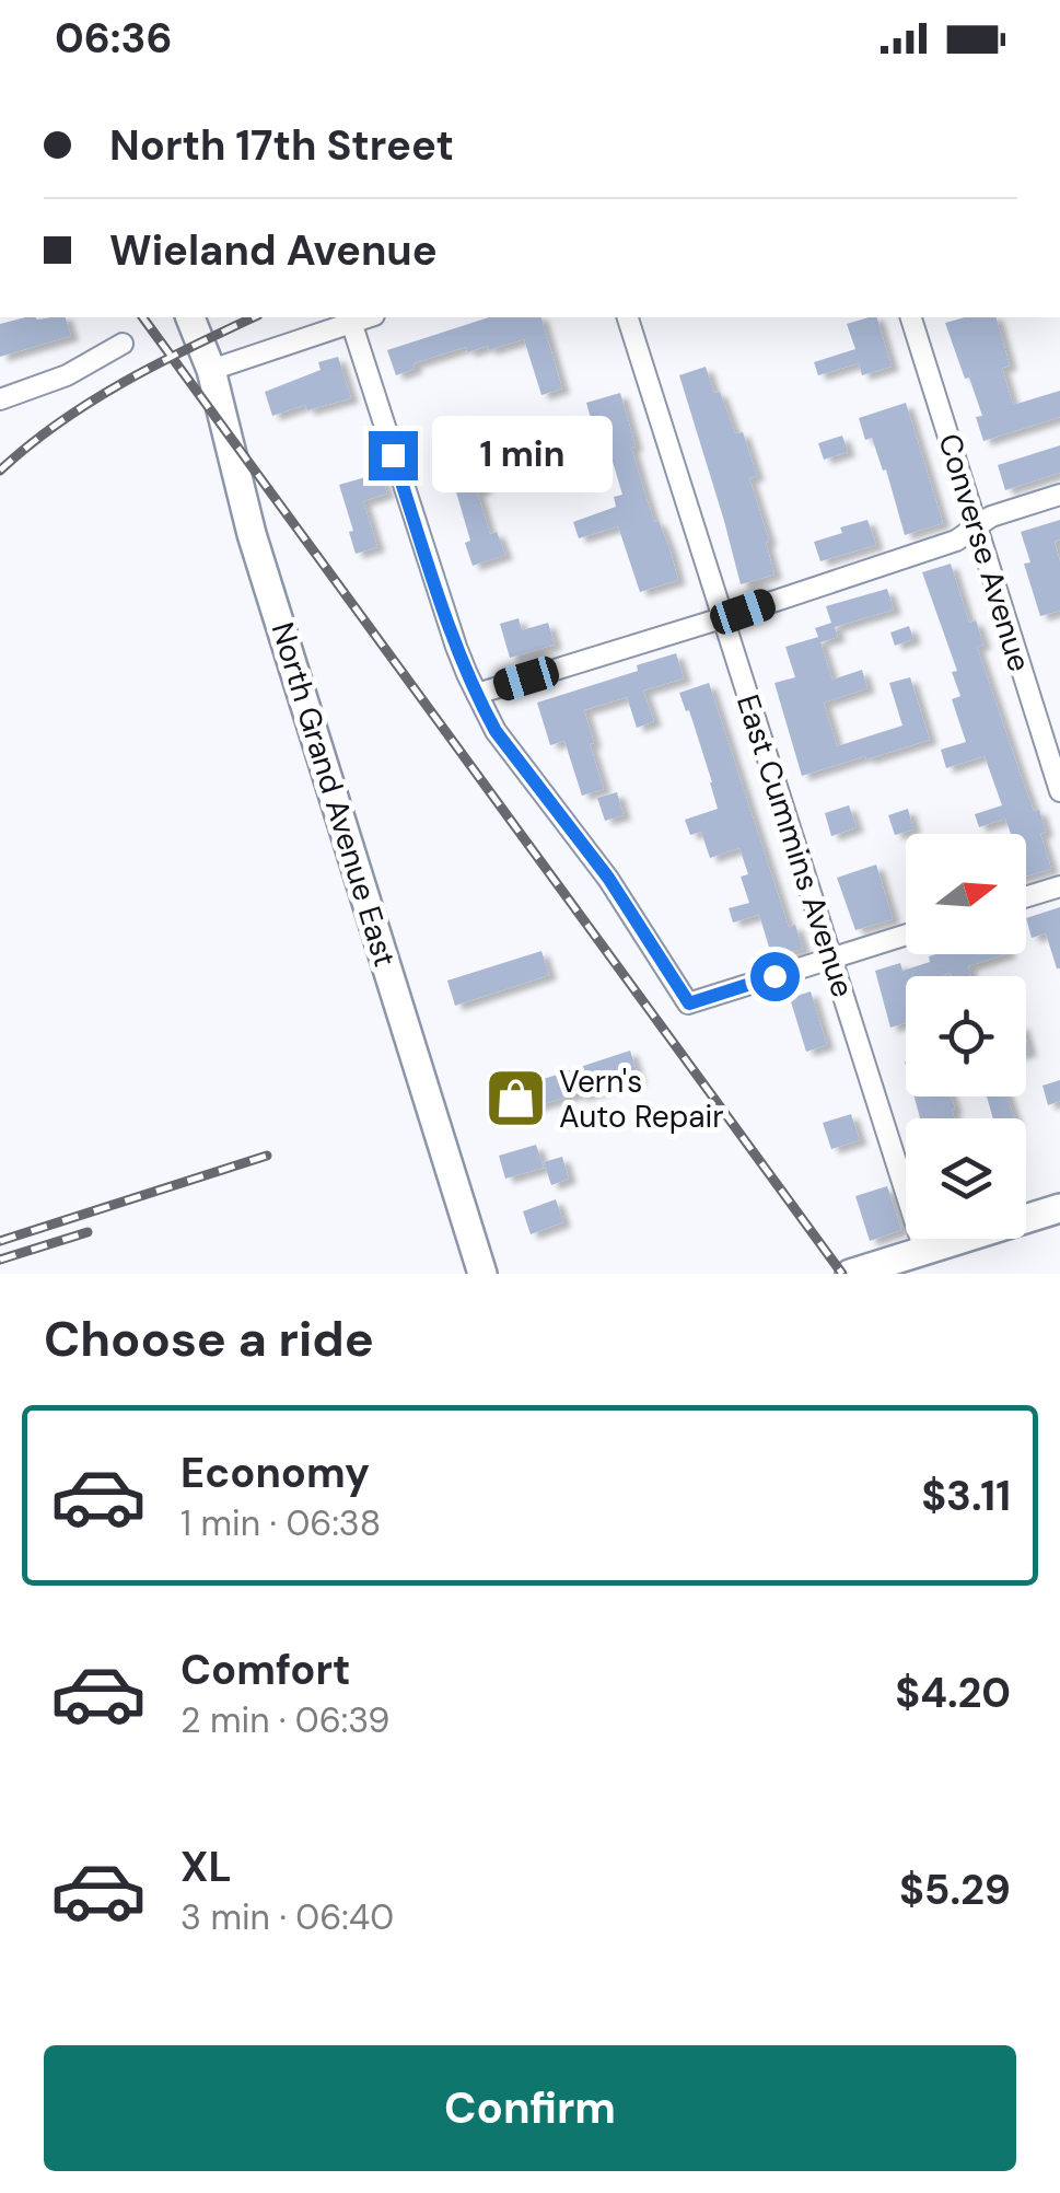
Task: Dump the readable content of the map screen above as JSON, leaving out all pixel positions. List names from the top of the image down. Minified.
{"streets":{"street":["Converse Avenue","North Grand Avenue East","East Cummins Avenue"]},"places":{"shop":["Vern's Auto Repair"]},"north":"right","page":{"status":"06:36","banner":["North 17th Street","Wieland Avenue"],"bubble":"1 min","heading":"Choose a ride","list":[{"name":"Economy","note":"1 min · 06:38","value":"$3.11"},{"name":"Comfort","note":"2 min · 06:39","value":"$4.20"},{"name":"XL","note":"3 min · 06:40","value":"$5.29"}],"buttons":"Confirm"}}
